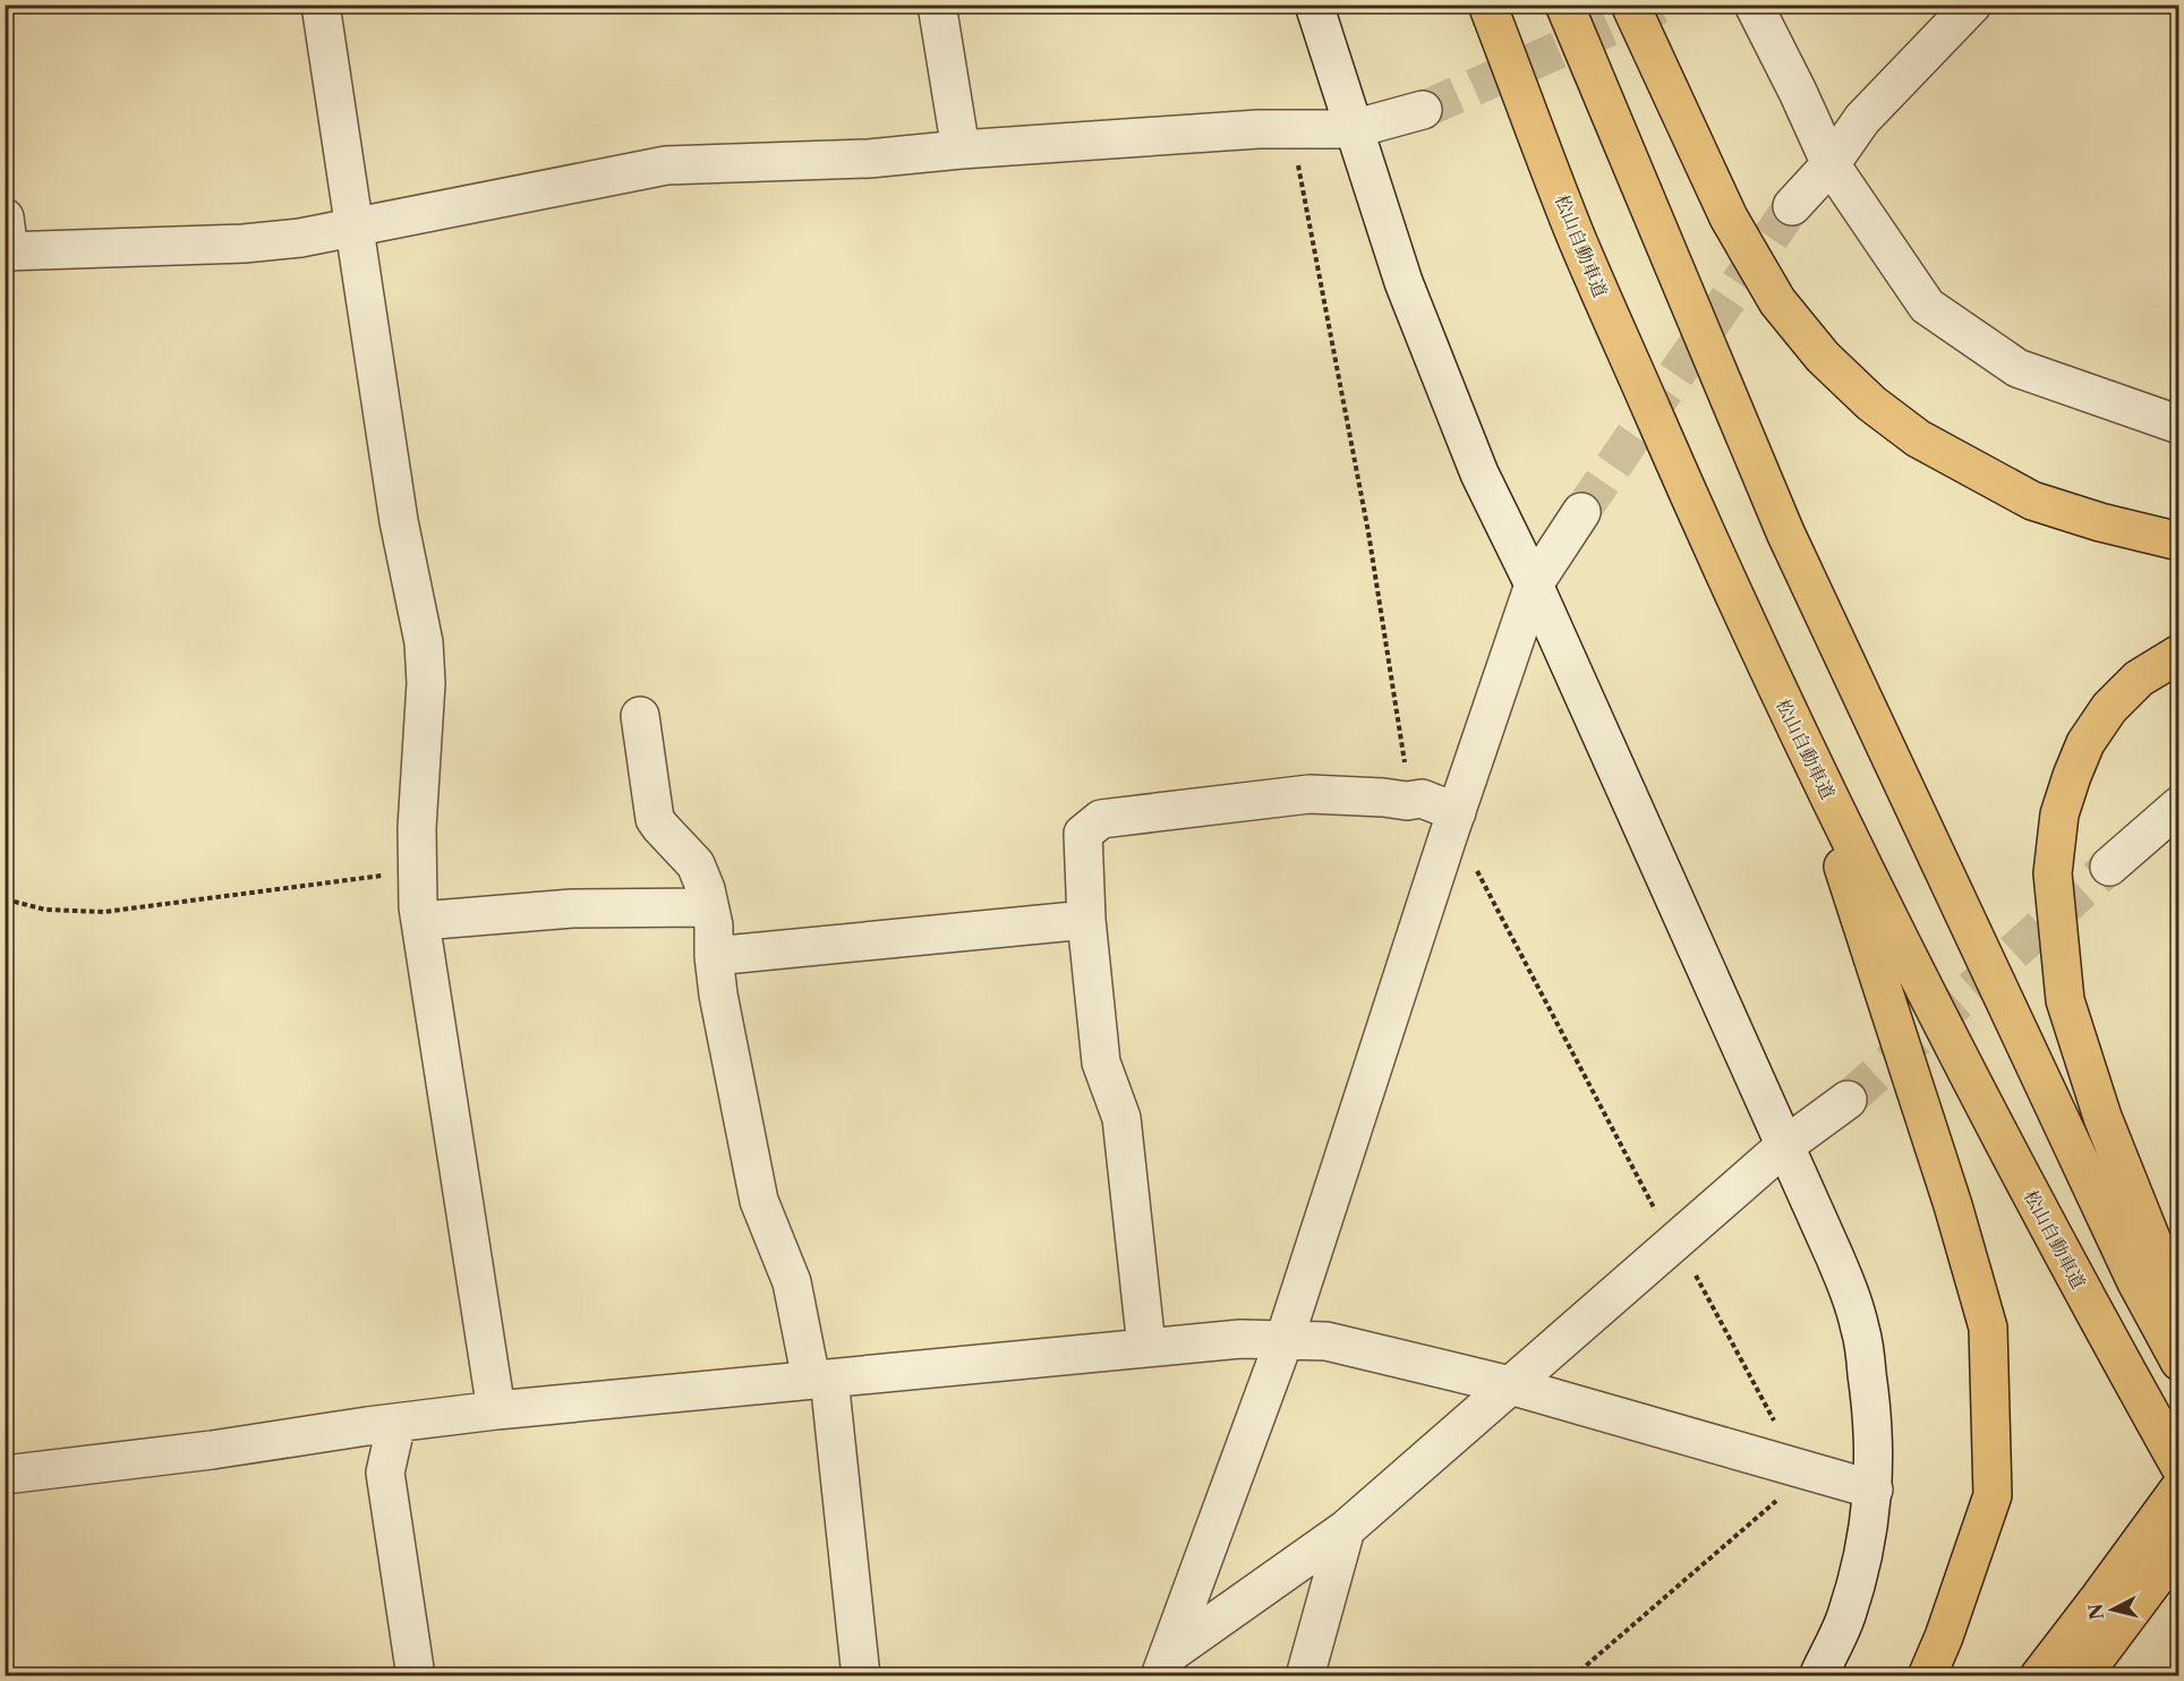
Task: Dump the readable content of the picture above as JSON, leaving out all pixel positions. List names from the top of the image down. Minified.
{"streets":{"highway":["松山自動車道"]},"north":"left"}
